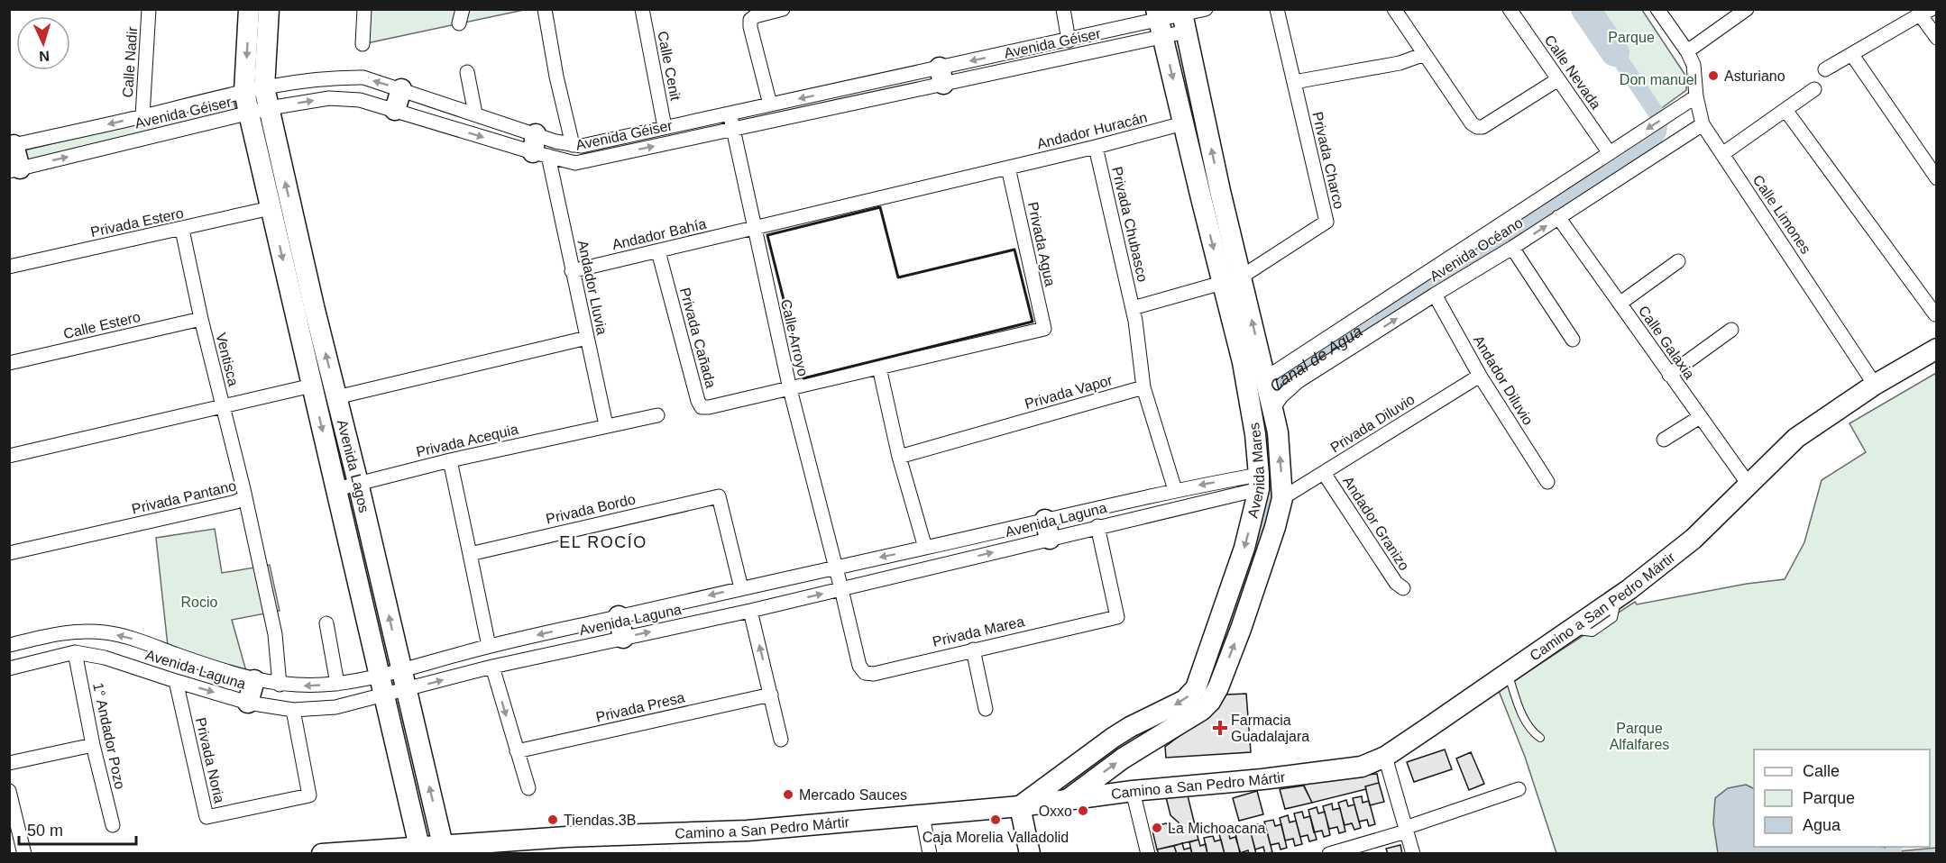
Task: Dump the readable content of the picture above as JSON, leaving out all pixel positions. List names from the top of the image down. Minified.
{"streets":{"street":["Avenida Géiser","Calle Nadir","Calle Cenit","Calle Nevada","Andador Huracán","Privada Charco","Calle Limones","Privada Estero","Privada Chubasco","Andador Bahía","Privada Agua","Avenida Océano","Andador Lluvia","Calle Estero","Privada Cañada","Calle Arroyo","Calle Galaxia","Ventisca","Andador Diluvio","Privada Vapor","Privada Diluvio","Privada Acequia","Avenida Lagos","Avenida Mares","Privada Pantano","Privada Bordo","Avenida Laguna","Andador Granizo","Camino a San Pedro Mártir","Privada Marea","Privada Presa","1° Andador Pozo","Privada Noria"]},"crossings":[["Avenida Géiser","Calle Nadir"],["Avenida Géiser","Calle Cenit"],["Avenida Géiser","Andador Lluvia"],["Avenida Géiser","Calle Arroyo"],["Avenida Géiser","Avenida Lagos"],["Avenida Géiser","Avenida Mares"],["Calle Nevada","Avenida Océano"],["Andador Huracán","Privada Chubasco"],["Andador Huracán","Privada Agua"],["Andador Huracán","Avenida Mares"],["Privada Charco","Avenida Mares"],["Calle Limones","Avenida Océano"],["Calle Limones","Camino a San Pedro Mártir"],["Privada Estero","Ventisca"],["Privada Estero","Avenida Lagos"],["Privada Chubasco","Privada Vapor"],["Andador Bahía","Andador Lluvia"],["Andador Bahía","Privada Cañada"],["Andador Bahía","Calle Arroyo"],["Privada Agua","Privada Cañada"],["Privada Agua","Calle Arroyo"],["Avenida Océano","Calle Galaxia"],["Avenida Océano","Andador Diluvio"],["Avenida Océano","Avenida Mares"],["Andador Lluvia","Privada Acequia"],["Calle Estero","Ventisca"],["Privada Cañada","Calle Arroyo"],["Calle Arroyo","Avenida Laguna"],["Calle Arroyo","Privada Marea"],["Calle Galaxia","Camino a San Pedro Mártir"],["Ventisca","Privada Pantano"],["Andador Diluvio","Privada Diluvio"],["Privada Diluvio","Avenida Mares"],["Privada Diluvio","Andador Granizo"],["Privada Acequia","Avenida Lagos"],["Avenida Lagos","Avenida Laguna"],["Avenida Lagos","Camino a San Pedro Mártir"],["Avenida Mares","Avenida Laguna"],["Avenida Mares","Camino a San Pedro Mártir"],["Privada Pantano","Avenida Laguna"],["Privada Bordo","Avenida Laguna"],["Avenida Laguna","Privada Marea"],["Avenida Laguna","1° Andador Pozo"],["Avenida Laguna","Privada Noria"]],"districts":["EL ROCÍO"],"water":["Canal de Agua"],"parks":["Parque","Don manuel","Rocio","Parque Alfalfares"],"places":{"other":["Asturiano","Mercado Sauces","Oxxo","Tiendas 3B","Caja Morelia Valladolid","La Michoacana"],"health":["Farmacia Guadalajara"]},"legend":["Calle","Parque","Agua"],"scale_bar":"50 m","north":"bottom"}
